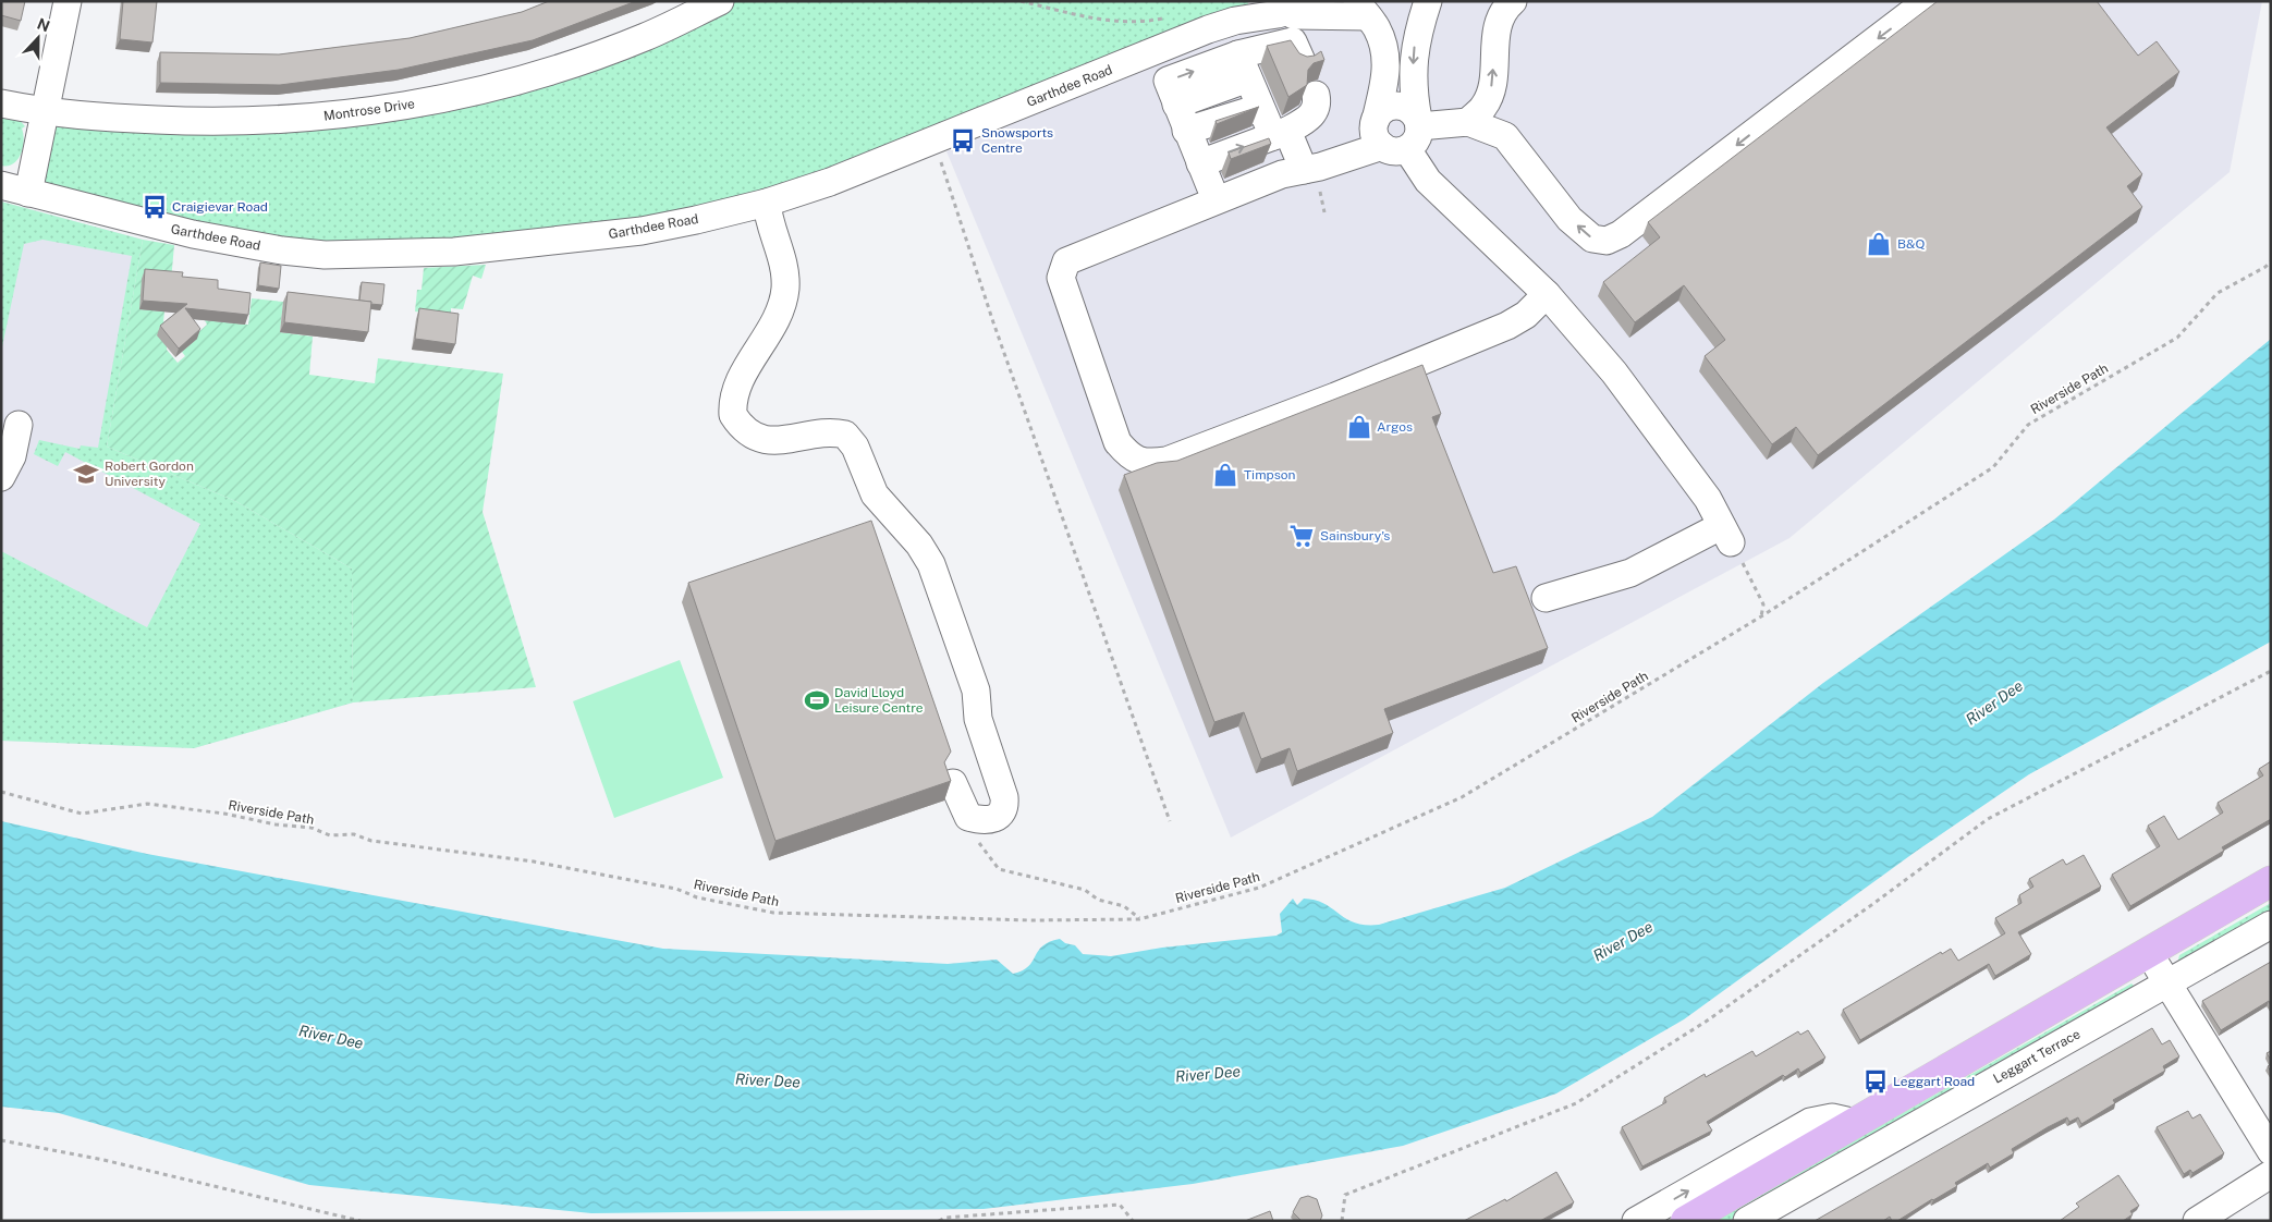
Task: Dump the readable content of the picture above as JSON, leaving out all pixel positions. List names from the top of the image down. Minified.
{"streets":{"street":["Garthdee Road","Montrose Drive","Leggart Terrace"],"path":["Riverside Path"]},"water":["River Dee"],"places":{"bus stop":["Snowsports Centre","Craigievar Road","Leggart Road"],"shop":["B&Q","Argos","Timpson"],"school or university":["Robert Gordon University"],"supermarket":["Sainsbury's"],"sports":["David Lloyd Leisure Centre"]},"north":"top"}
